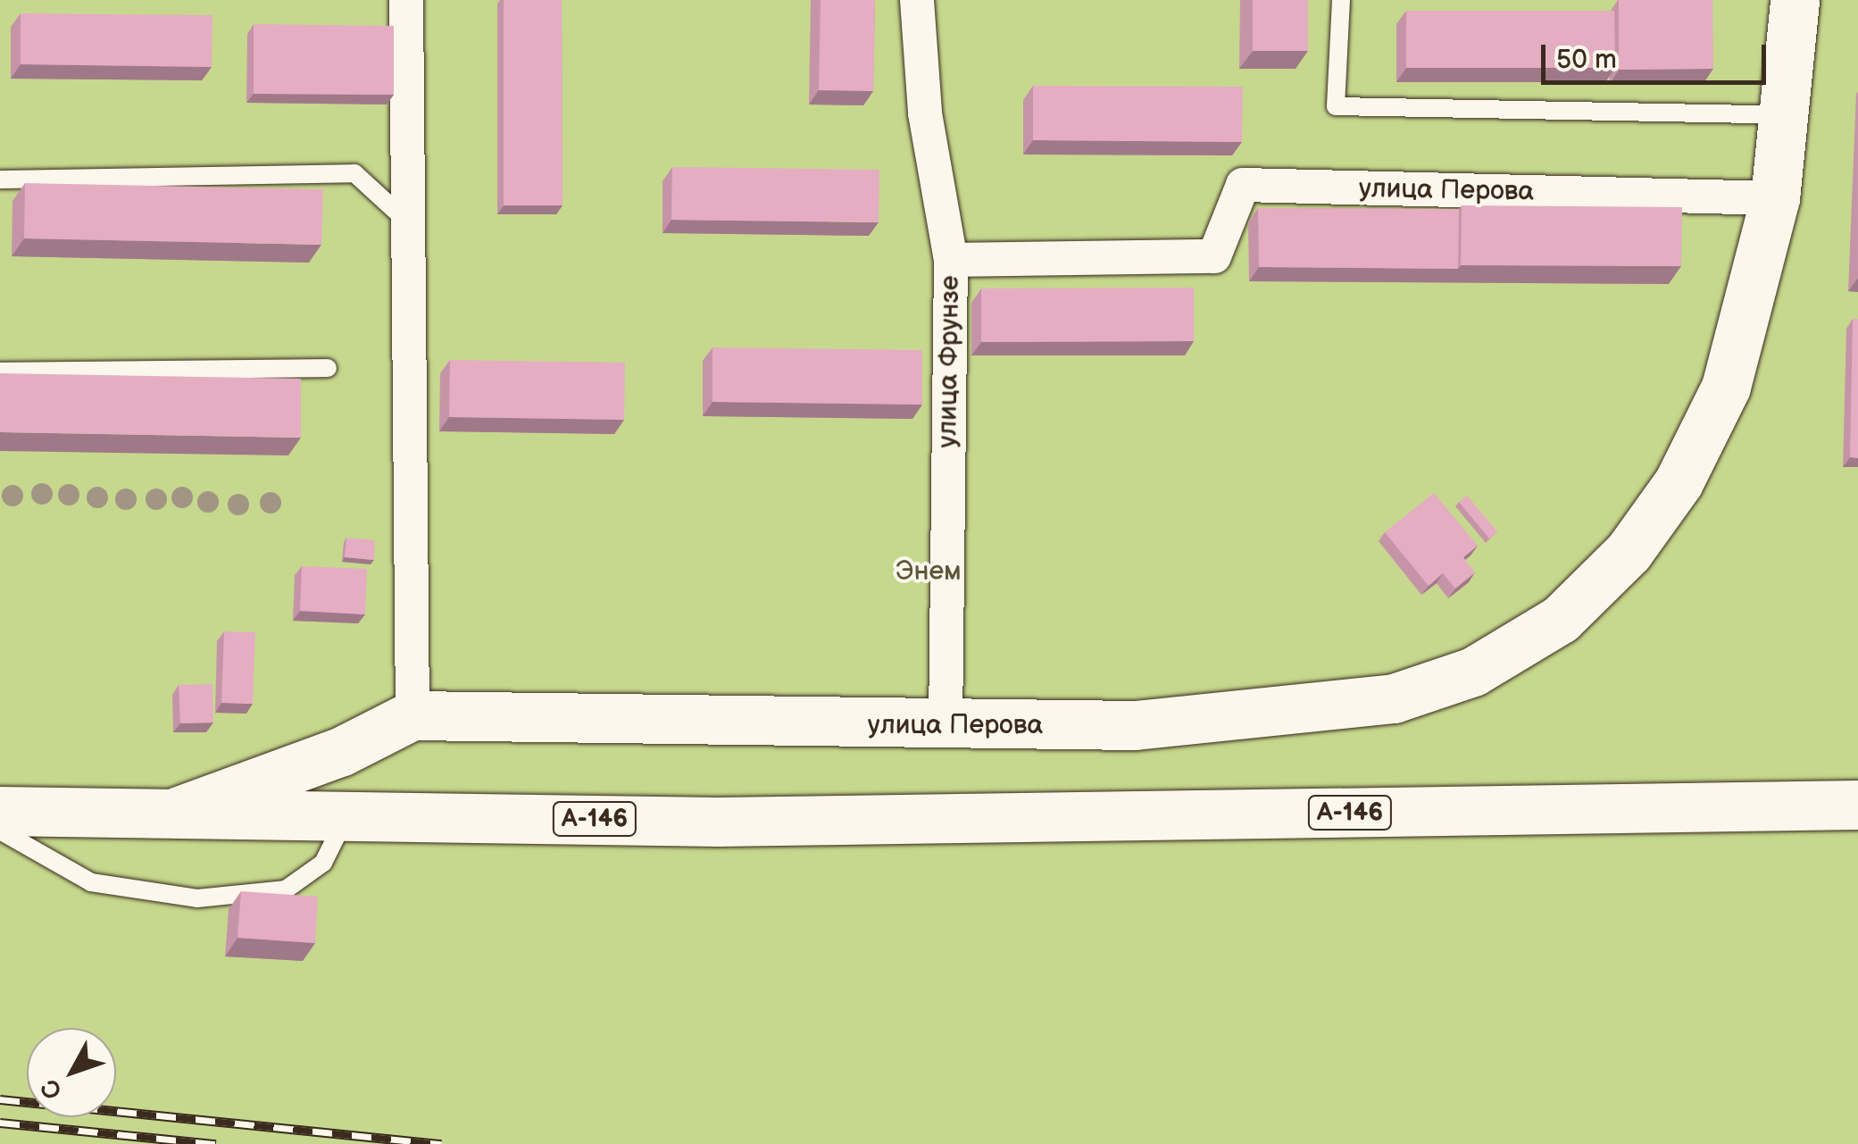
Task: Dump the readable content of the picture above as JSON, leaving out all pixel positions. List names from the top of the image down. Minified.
{"streets":{"main road":["улица Перова","А-146"],"street":["улица Фрунзе"]},"crossings":[["улица Перова","улица Фрунзе"]],"parks":["Энем"],"scale_bar":"50 m","north":"bottom left"}
